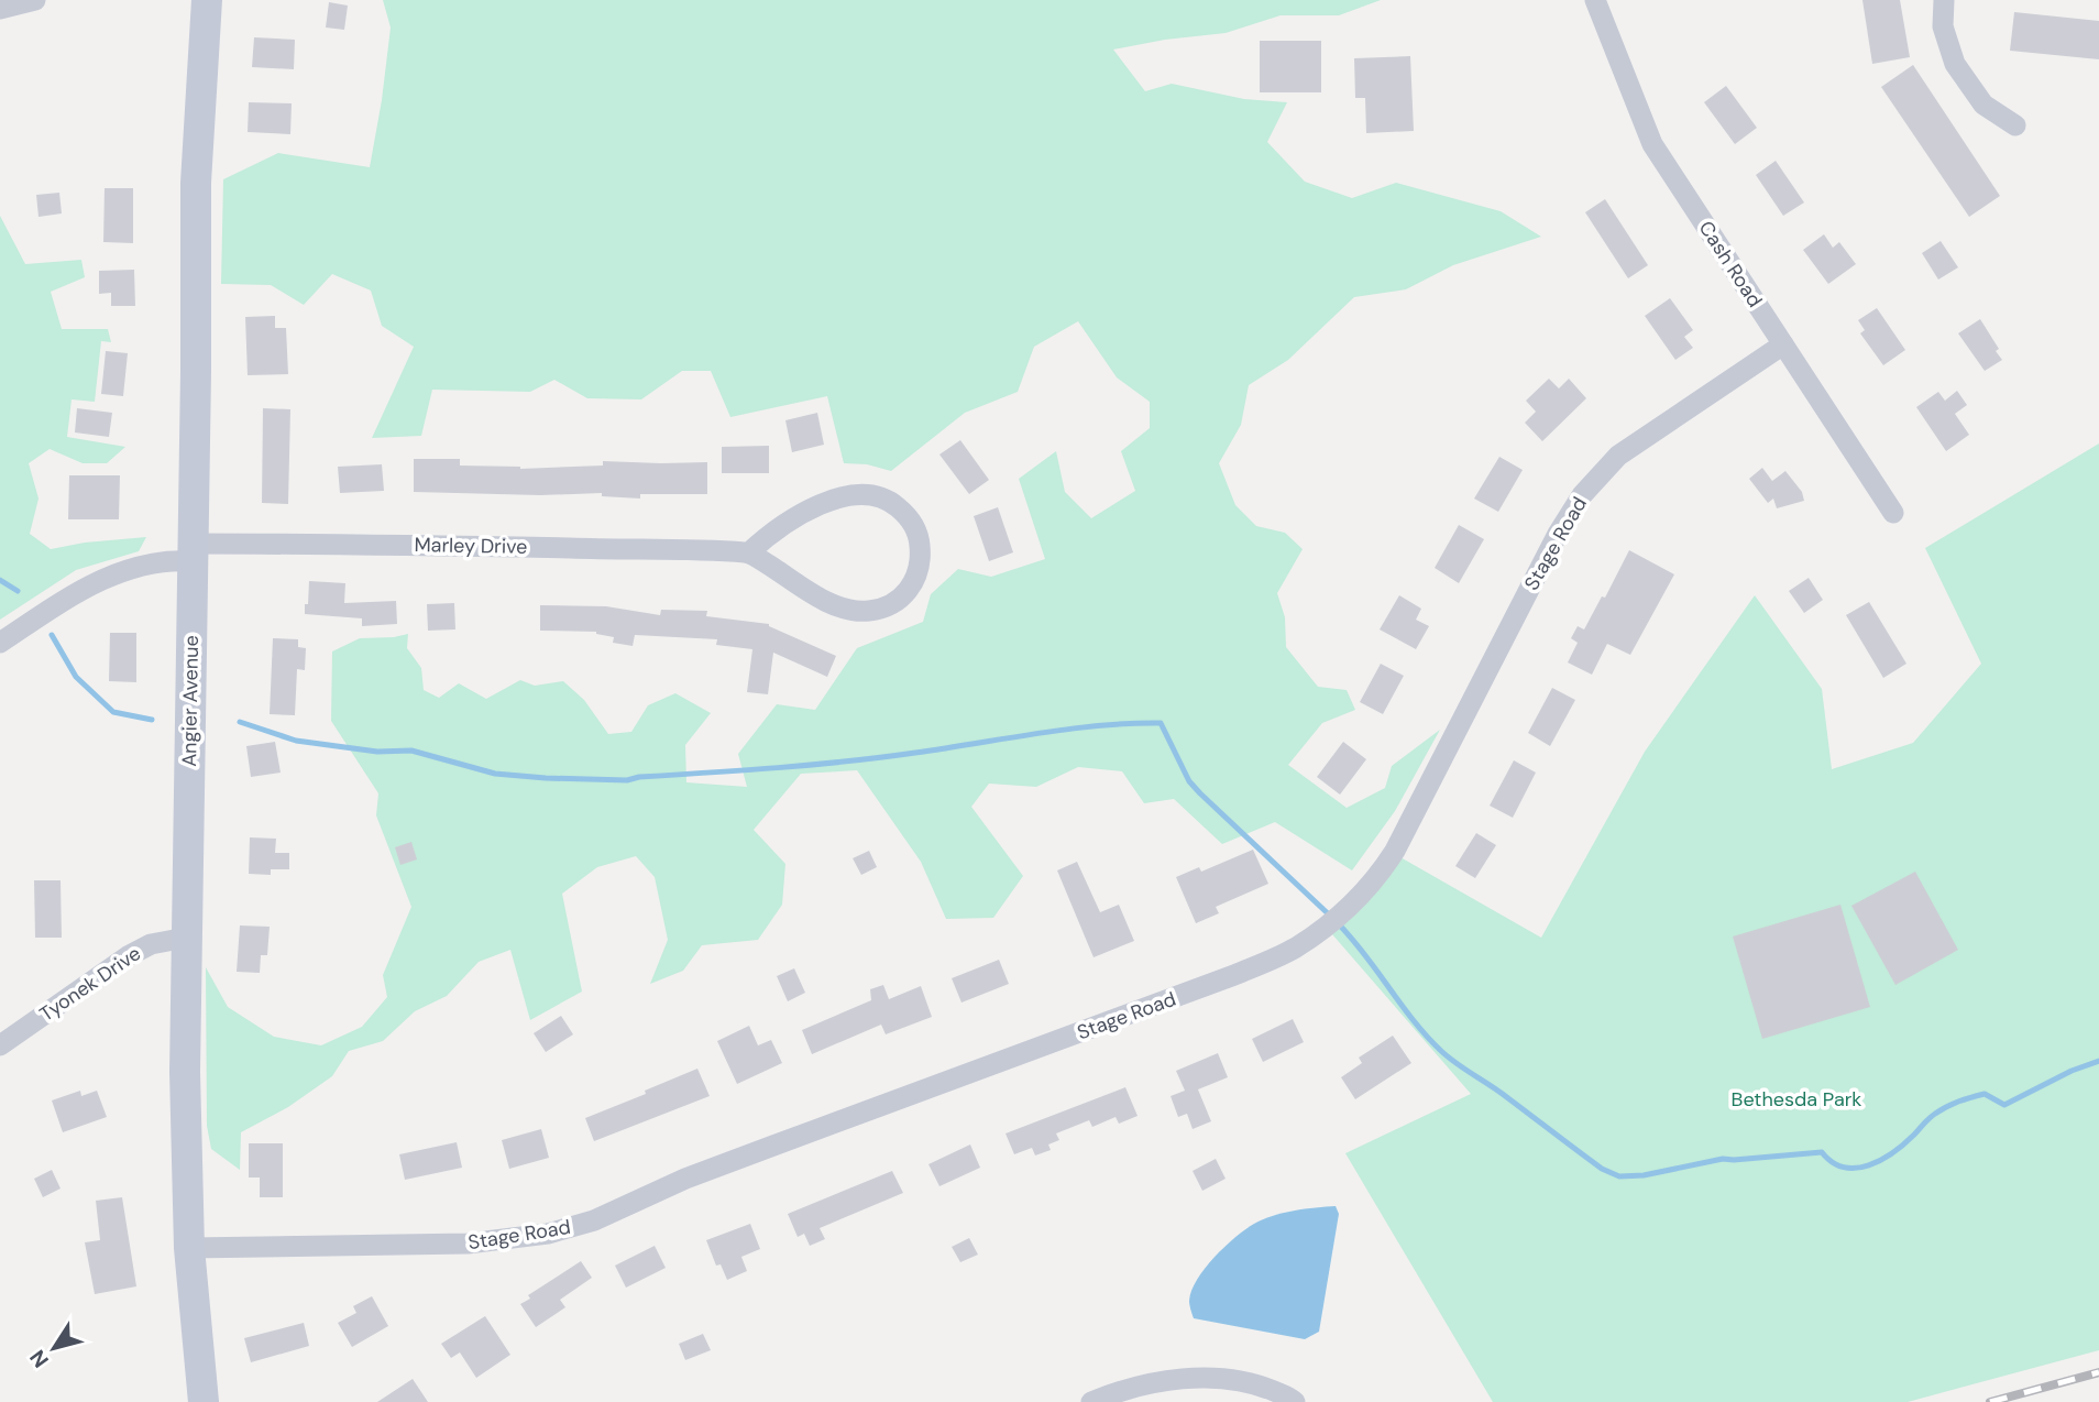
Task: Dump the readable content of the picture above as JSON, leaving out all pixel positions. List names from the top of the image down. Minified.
{"streets":{"main road":["Angier Avenue"],"street":["Cash Road","Stage Road","Marley Drive","Tyonek Drive"]},"crossings":[["Cash Road","Stage Road"],["Stage Road","Angier Avenue"],["Marley Drive","Angier Avenue"],["Angier Avenue","Tyonek Drive"]],"parks":["Bethesda Park"],"north":"bottom left"}
